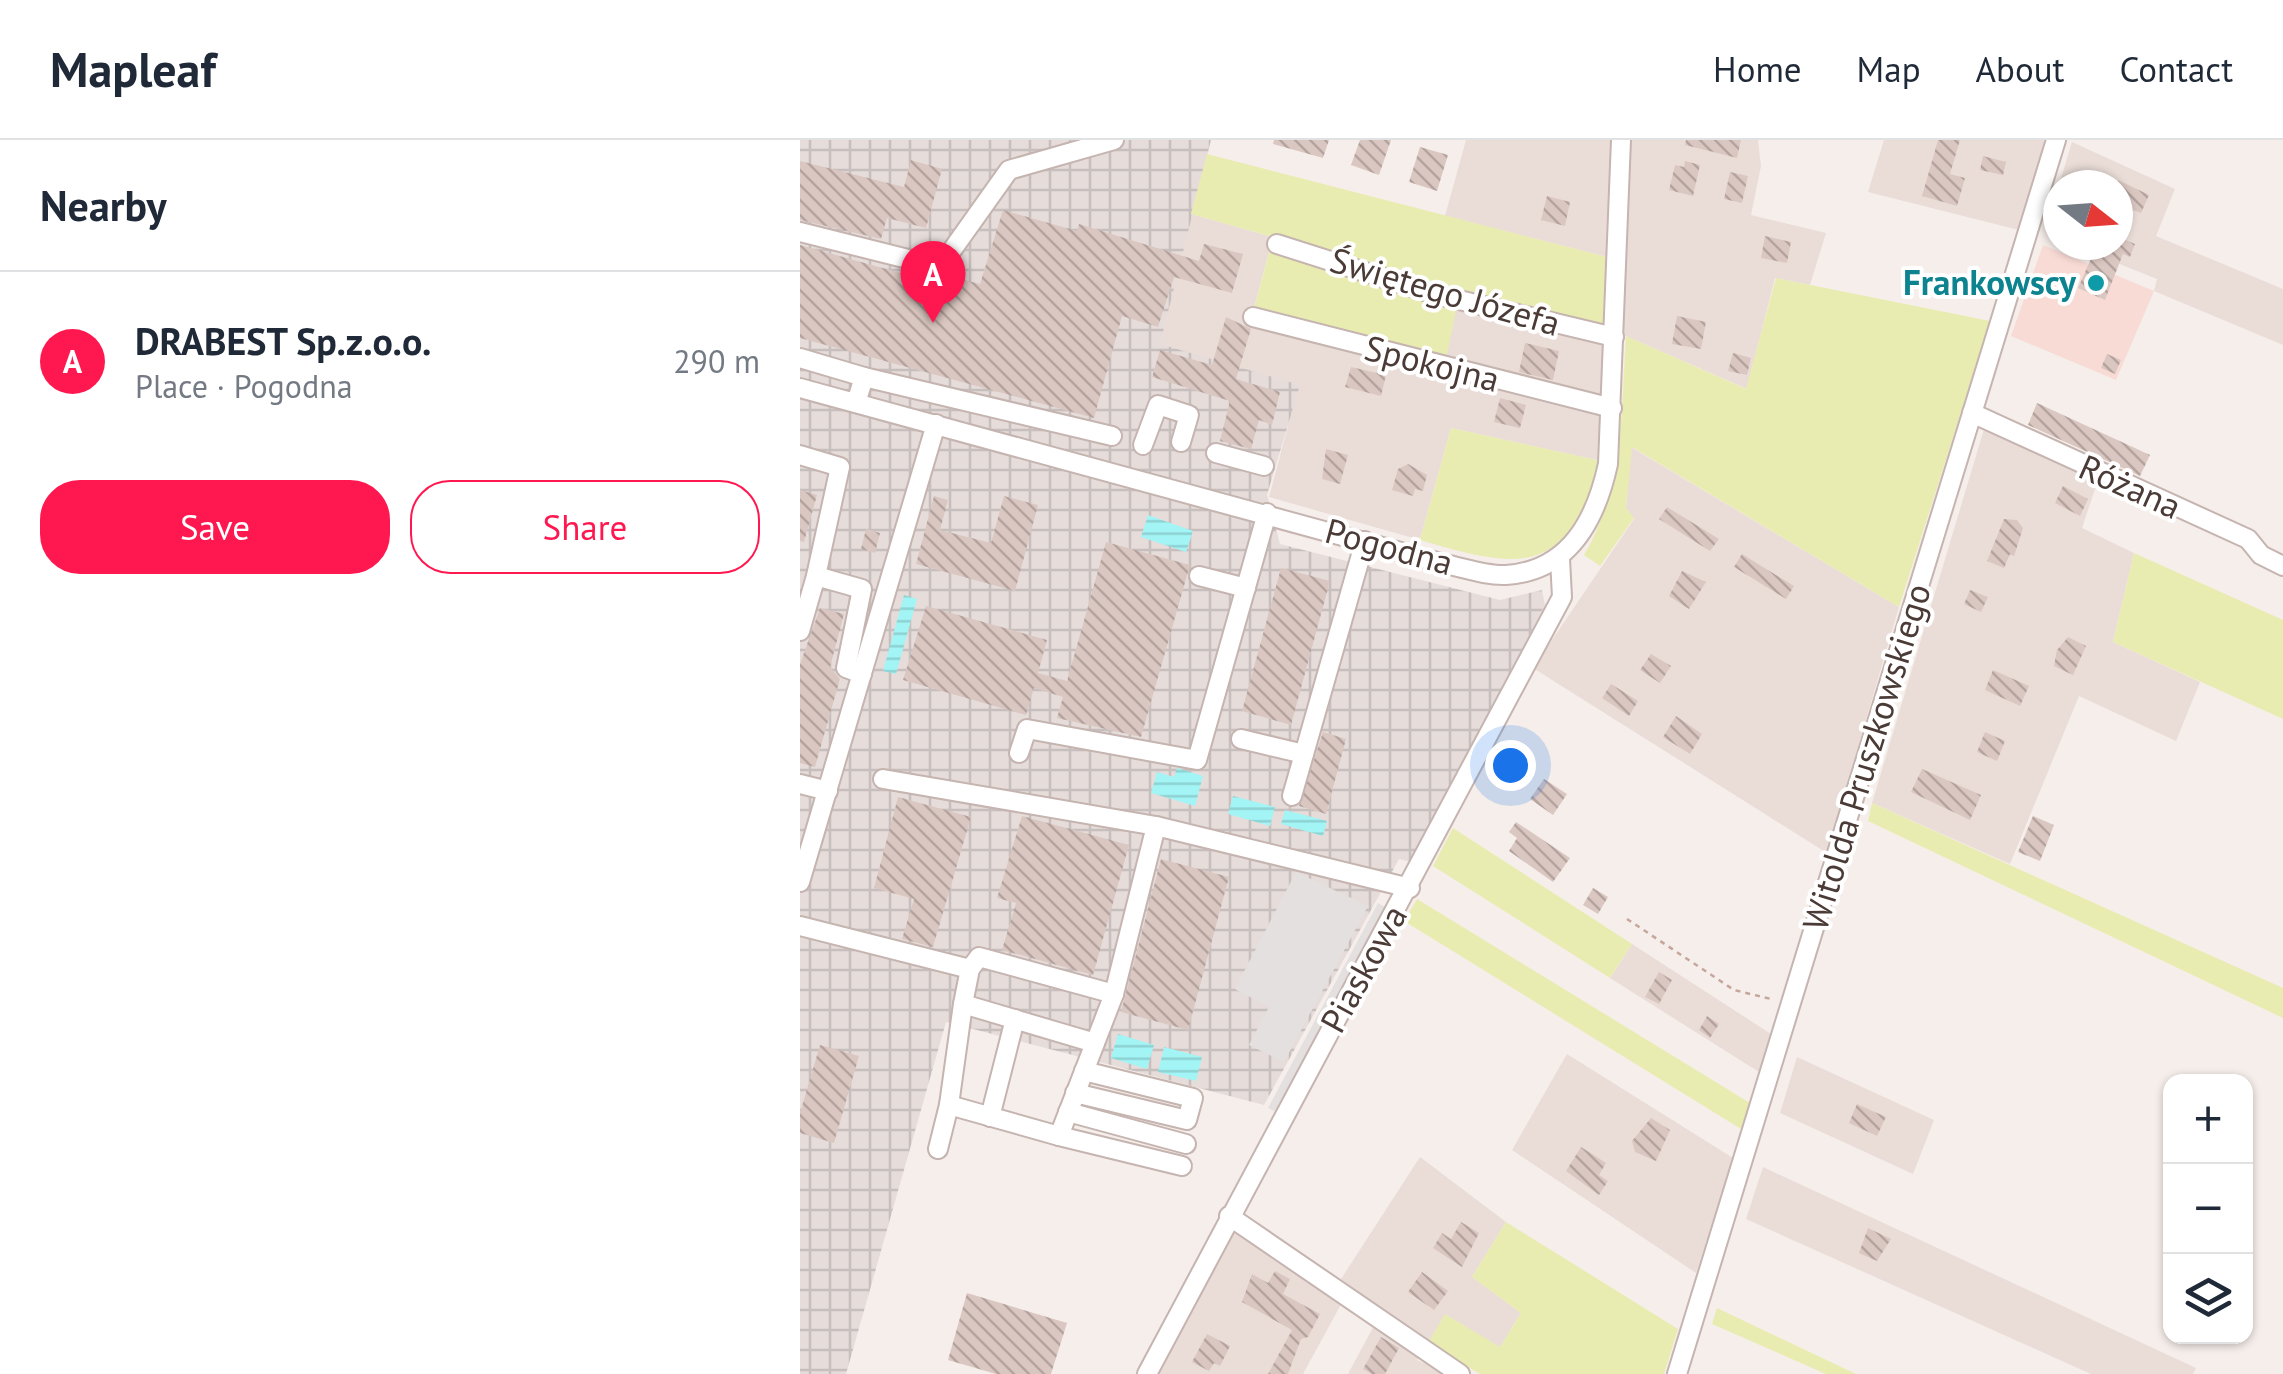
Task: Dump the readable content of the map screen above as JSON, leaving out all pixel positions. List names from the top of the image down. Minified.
{"streets":{"street":["Świętego Józefa","Spokojna","Różana","Pogodna","Witolda Pruszkowskiego","Piaskowa"]},"crossings":[["Różana","Witolda Pruszkowskiego"],["Pogodna","Piaskowa"]],"places":["Frankowscy"],"north":"right","page":{"header":"Mapleaf","nav":["Home","Map","About","Contact"],"heading":"Nearby","pins":"A","list":[{"mark":"A","name":"DRABEST Sp.z.o.o.","note":"Place · Pogodna","value":"290 m"}],"buttons":["Save","Share"],"map_buttons":["+","−"]}}
